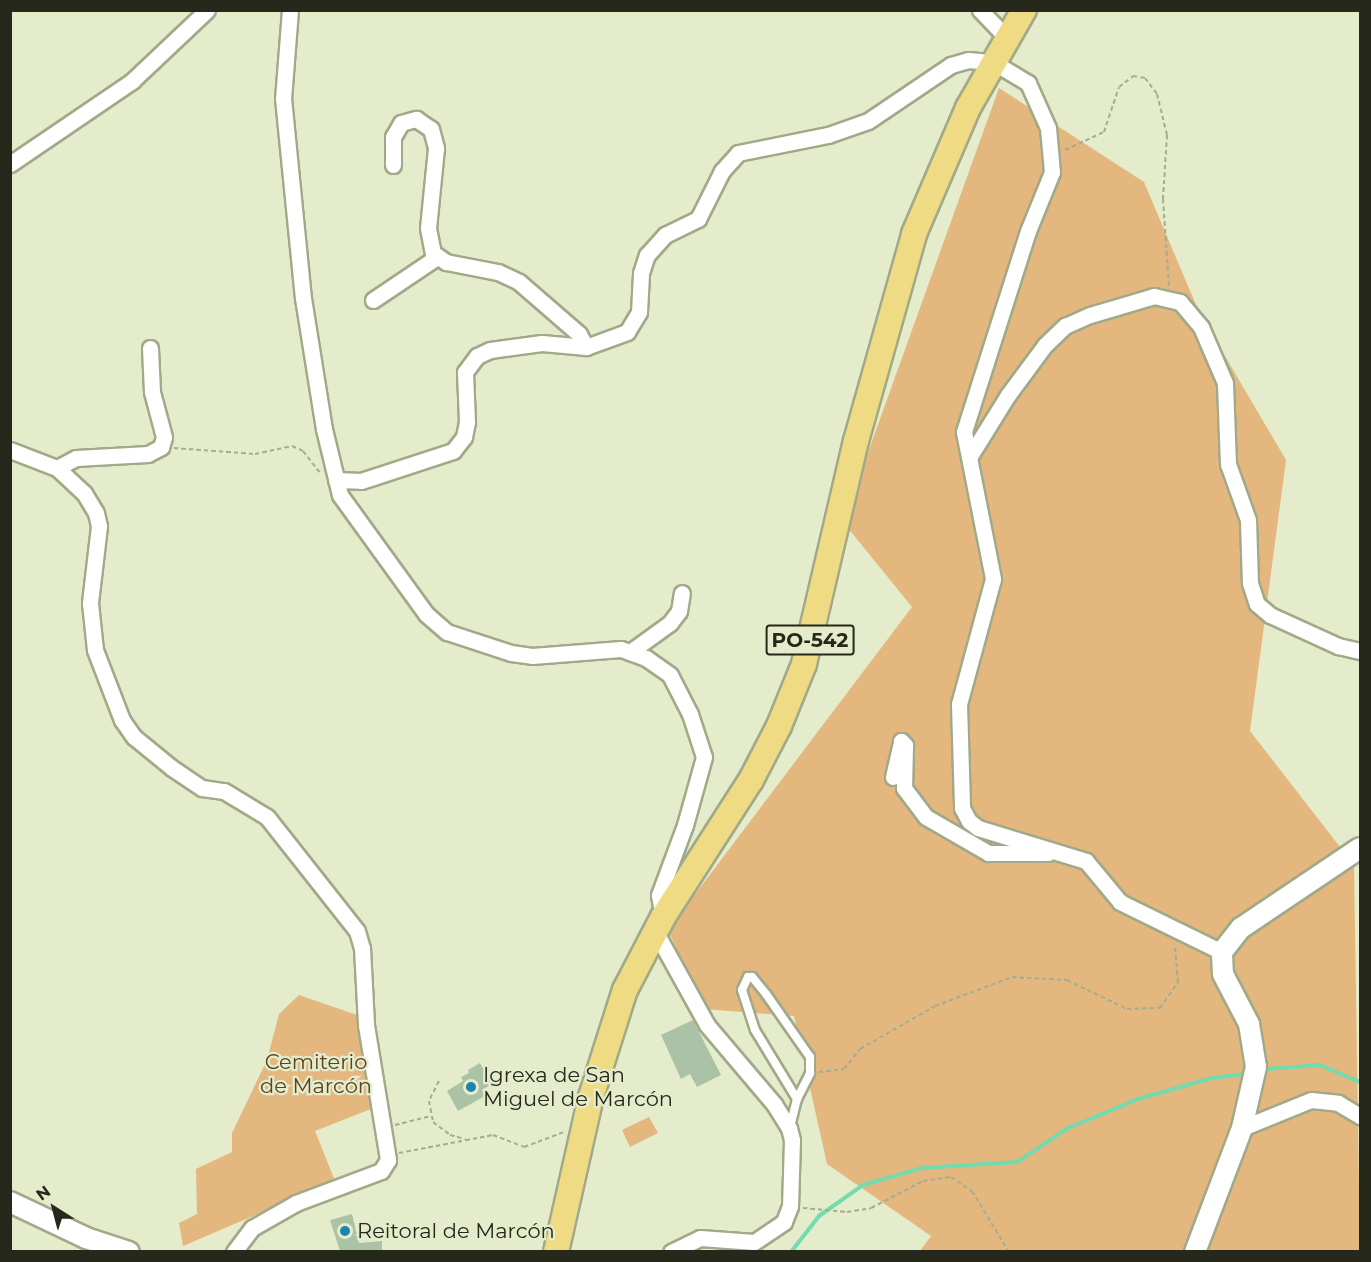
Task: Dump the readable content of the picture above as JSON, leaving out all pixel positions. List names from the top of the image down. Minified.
{"streets":{"main road":["PO-542"]},"parks":["Cemiterio de Marcón"],"places":["Igrexa de San Miguel de Marcón","Reitoral de Marcón"],"north":"top left"}
